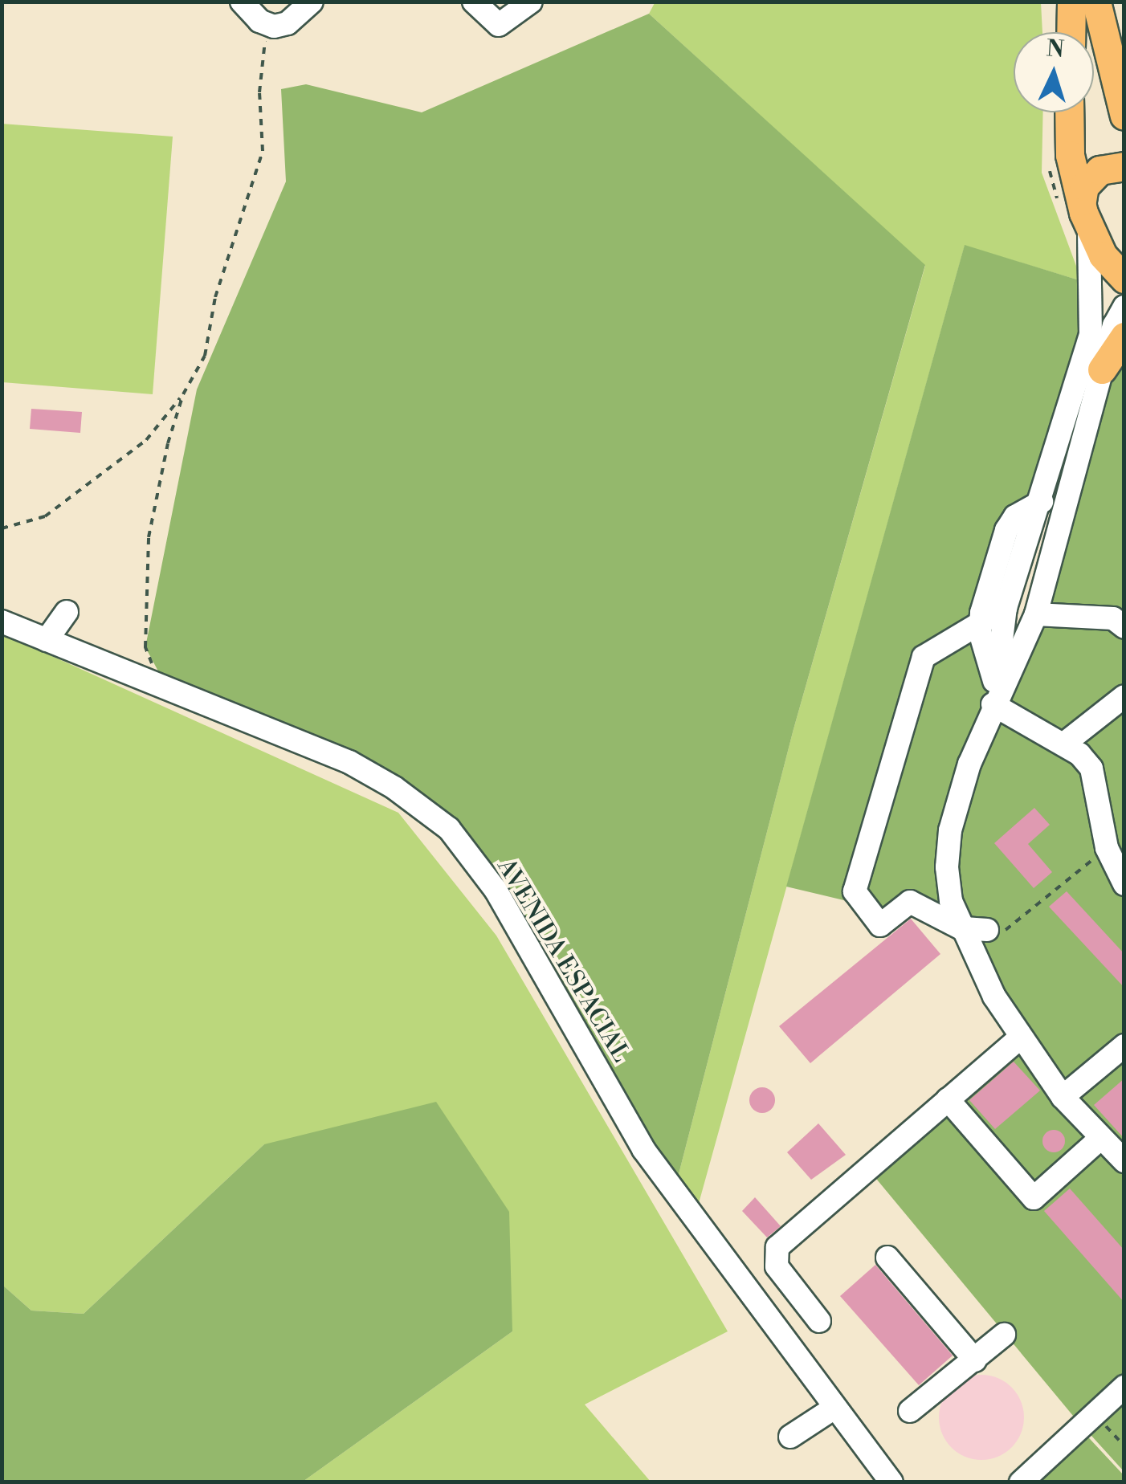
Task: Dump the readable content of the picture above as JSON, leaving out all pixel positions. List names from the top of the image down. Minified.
{"streets":{"lane":["AVENIDA ESPACIAL"]},"north":"top"}
